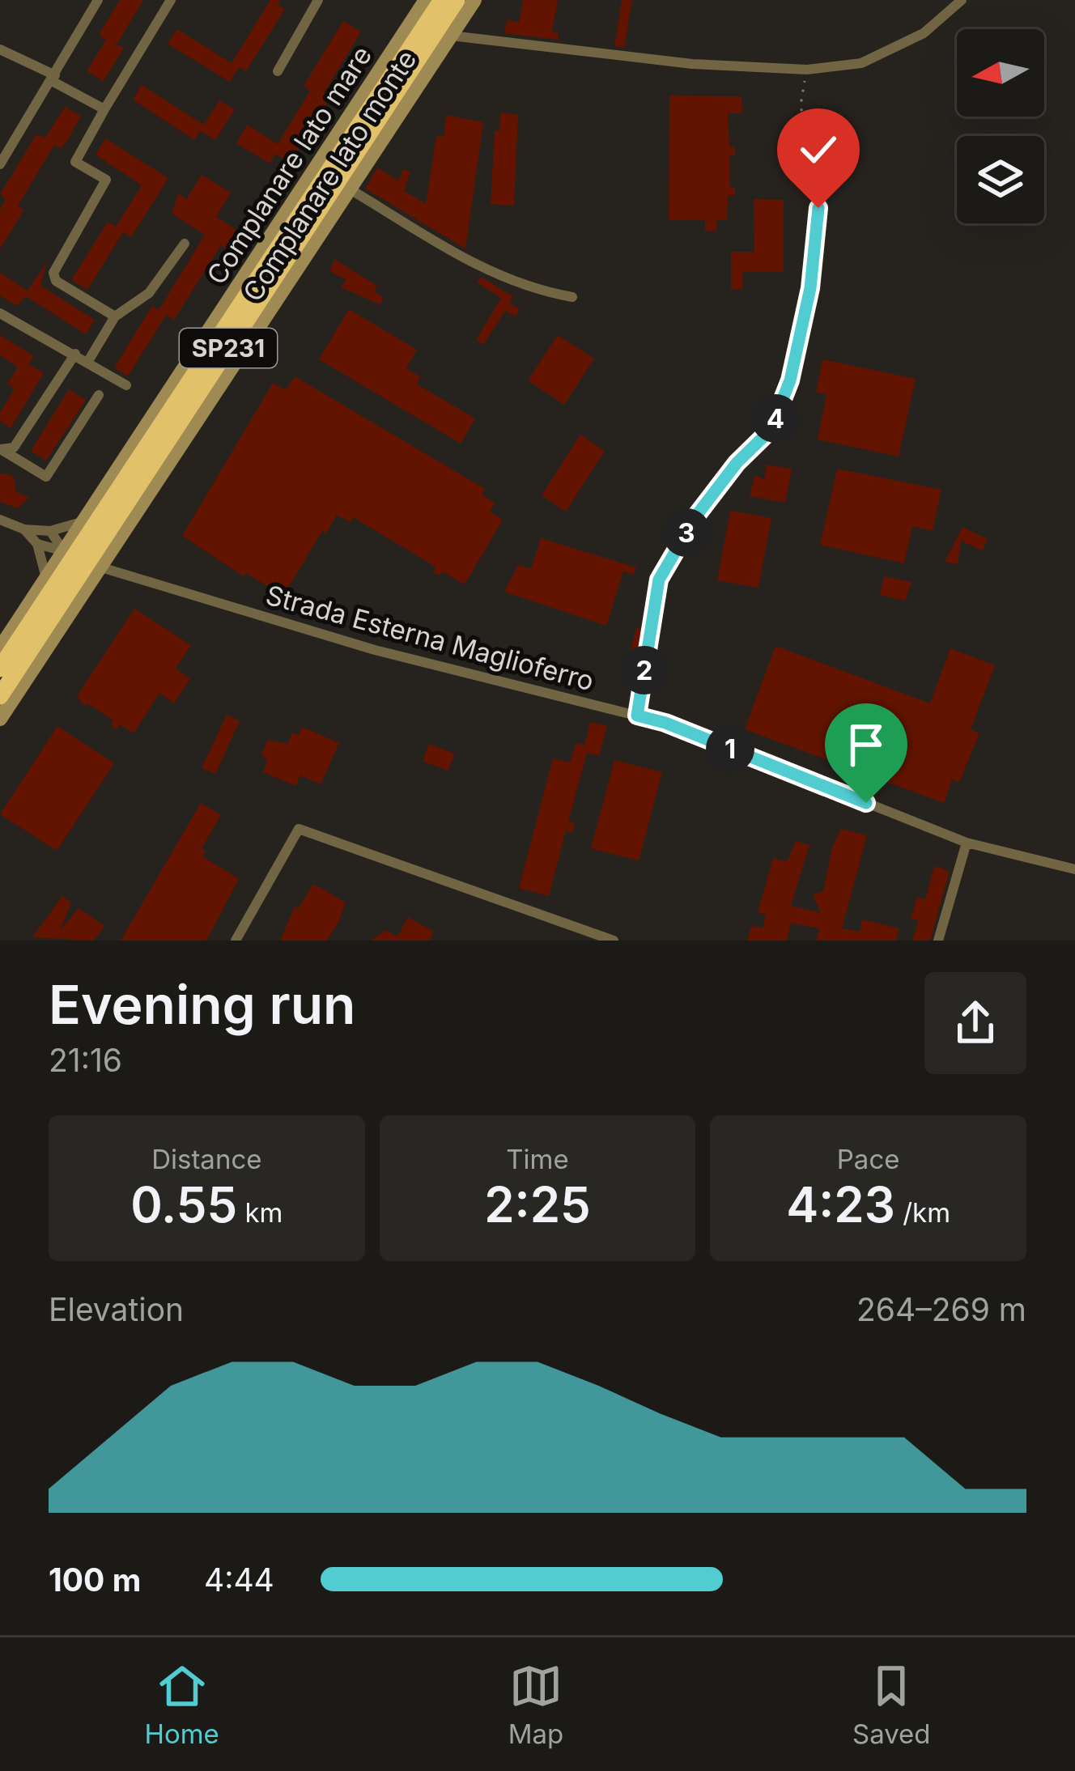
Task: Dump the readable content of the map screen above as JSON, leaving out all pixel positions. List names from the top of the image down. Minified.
{"streets":{"highway":["SP231"],"street":["Complanare lato mare","Complanare lato monte","Strada Esterna Maglioferro"]},"crossings":[["Complanare lato monte","Strada Esterna Maglioferro"]],"north":"left","page":{"pins":["4","3","2","1"],"heading":["Evening run","21:16"],"stats":[["Distance","0.55 km"],["Time","2:25"],["Pace","4:23 /km"]],"chart":["Elevation","264–269 m"],"list":[{"name":"100 m","note":"4:44"}],"tabs":["Home","Map","Saved"]}}
